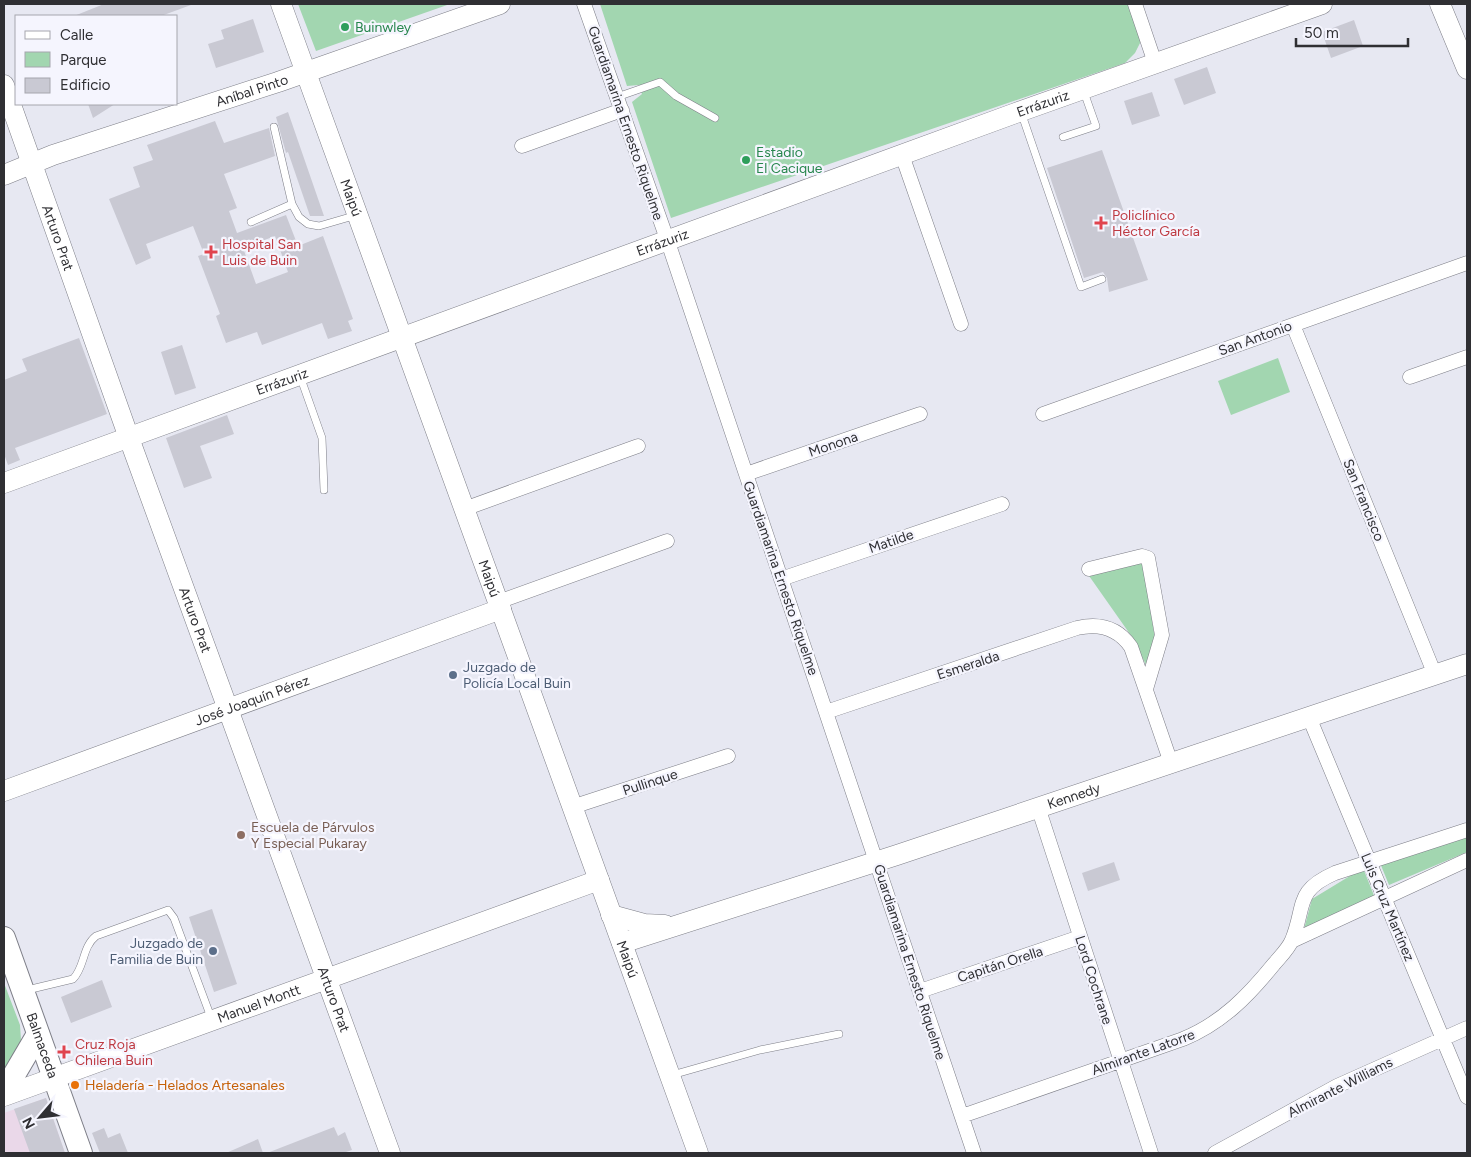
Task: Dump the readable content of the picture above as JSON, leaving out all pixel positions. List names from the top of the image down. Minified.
{"streets":{"main road":["Balmaceda"],"street":["Aníbal Pinto","Errázuriz","Guardiamarina Ernesto Riquelme","Maipú","Arturo Prat","San Antonio","Monona","San Francisco","Matilde","Esmeralda","José Joaquín Pérez","Pullinque","Kennedy","Luis Cruz Martínez","Capitán Orella","Lord Cochrane","Manuel Montt","Almirante Latorre","Almirante Williams"]},"crossings":[["Aníbal Pinto","Maipú"],["Aníbal Pinto","Arturo Prat"],["Errázuriz","Guardiamarina Ernesto Riquelme"],["Errázuriz","Maipú"],["Errázuriz","Arturo Prat"],["Guardiamarina Ernesto Riquelme","Monona"],["Guardiamarina Ernesto Riquelme","Matilde"],["Guardiamarina Ernesto Riquelme","Esmeralda"],["Guardiamarina Ernesto Riquelme","Kennedy"],["Guardiamarina Ernesto Riquelme","Capitán Orella"],["Guardiamarina Ernesto Riquelme","Almirante Latorre"],["Maipú","José Joaquín Pérez"],["Maipú","Pullinque"],["Maipú","Kennedy"],["Maipú","Manuel Montt"],["Arturo Prat","José Joaquín Pérez"],["Arturo Prat","Manuel Montt"],["San Antonio","San Francisco"],["San Francisco","Kennedy"],["Kennedy","Luis Cruz Martínez"],["Kennedy","Lord Cochrane"],["Luis Cruz Martínez","Almirante Latorre"],["Luis Cruz Martínez","Almirante Williams"],["Capitán Orella","Lord Cochrane"],["Lord Cochrane","Almirante Latorre"],["Manuel Montt","Balmaceda"]],"places":{"other":["Buinwley","Estadio El Cacique","Juzgado de Policía Local Buin","Escuela de Párvulos Y Especial Pukaray","Juzgado de Familia de Buin","Heladería - Helados Artesanales"],"health":["Policlínico Héctor García","Hospital San Luis de Buin","Cruz Roja Chilena Buin"]},"legend":["Calle","Parque","Edificio"],"scale_bar":"50 m","north":"bottom left"}
